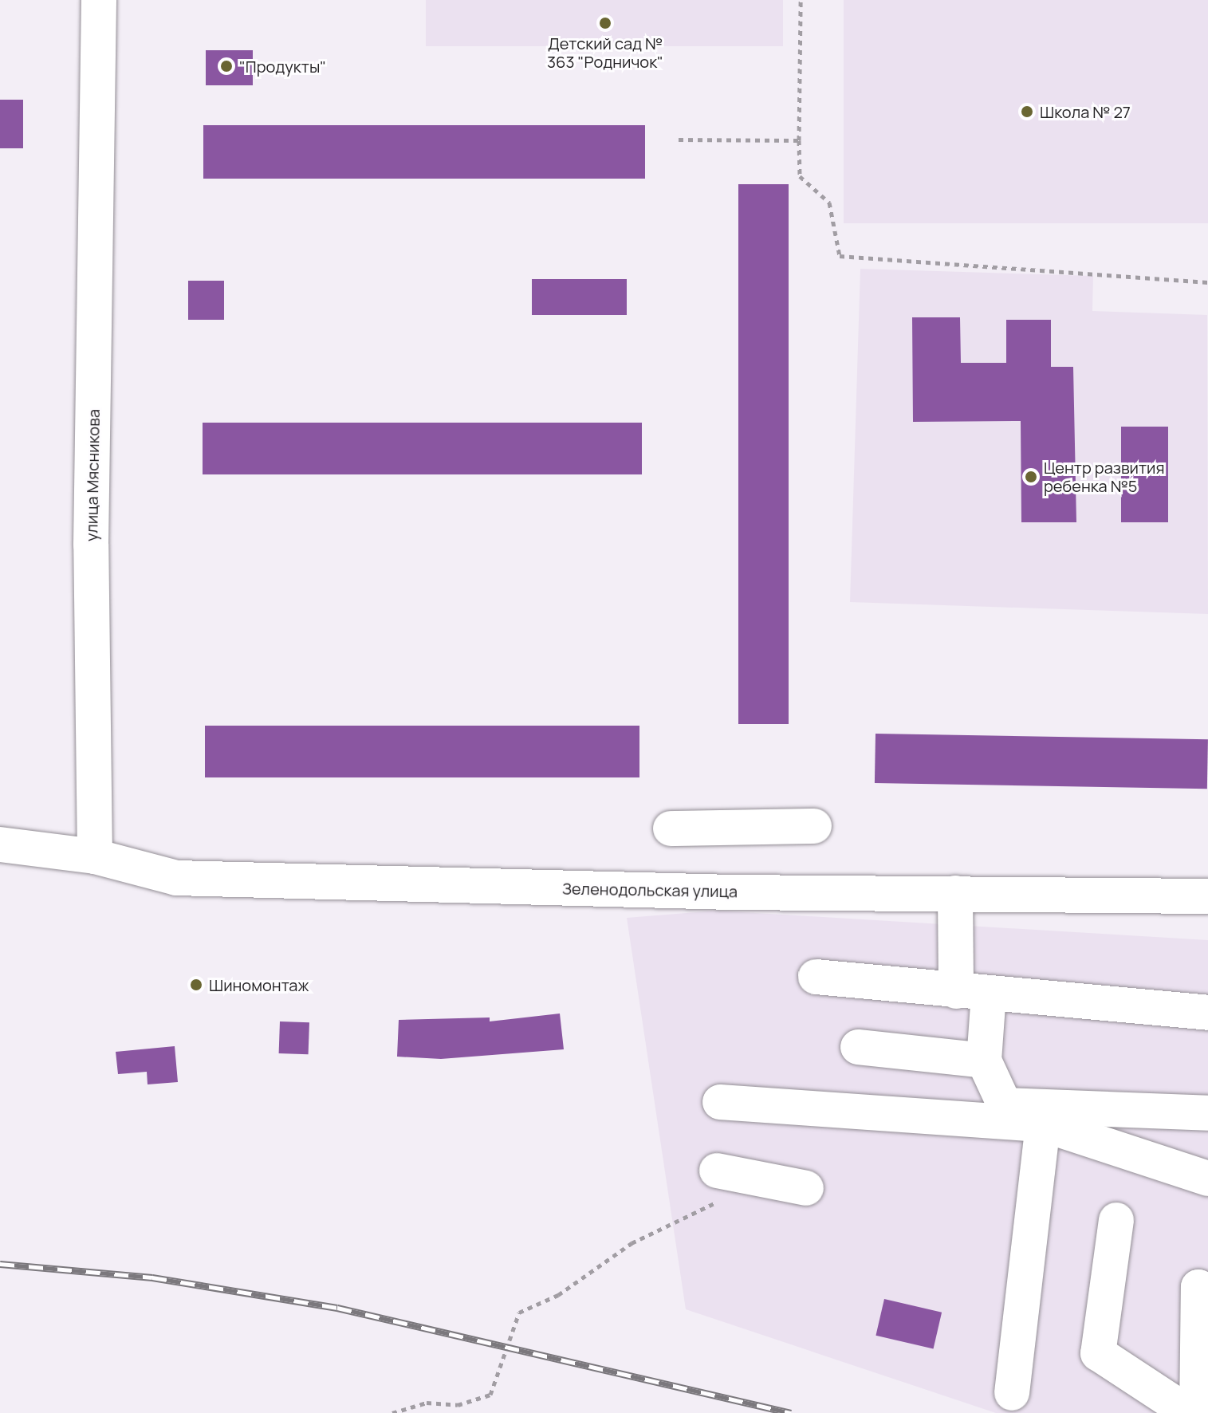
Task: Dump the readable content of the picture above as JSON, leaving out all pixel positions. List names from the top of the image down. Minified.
{"streets":{"street":["улица Мясникова","Зеленодольская улица"]},"crossings":[["улица Мясникова","Зеленодольская улица"]],"places":["Детский сад № 363 \"Родничок\"","\"Продукты\"","Школа № 27","Центр развития ребенка №5","Шиномонтаж"]}
